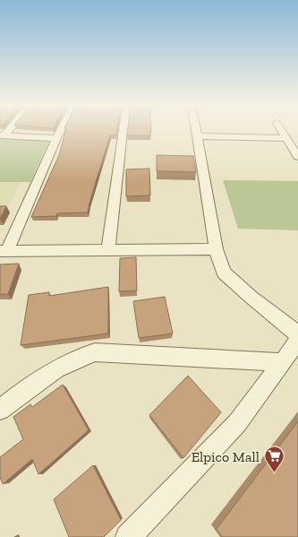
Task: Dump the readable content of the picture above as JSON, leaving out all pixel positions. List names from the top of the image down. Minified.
{"places":{"supermarket":["Elpico Mall"]}}
